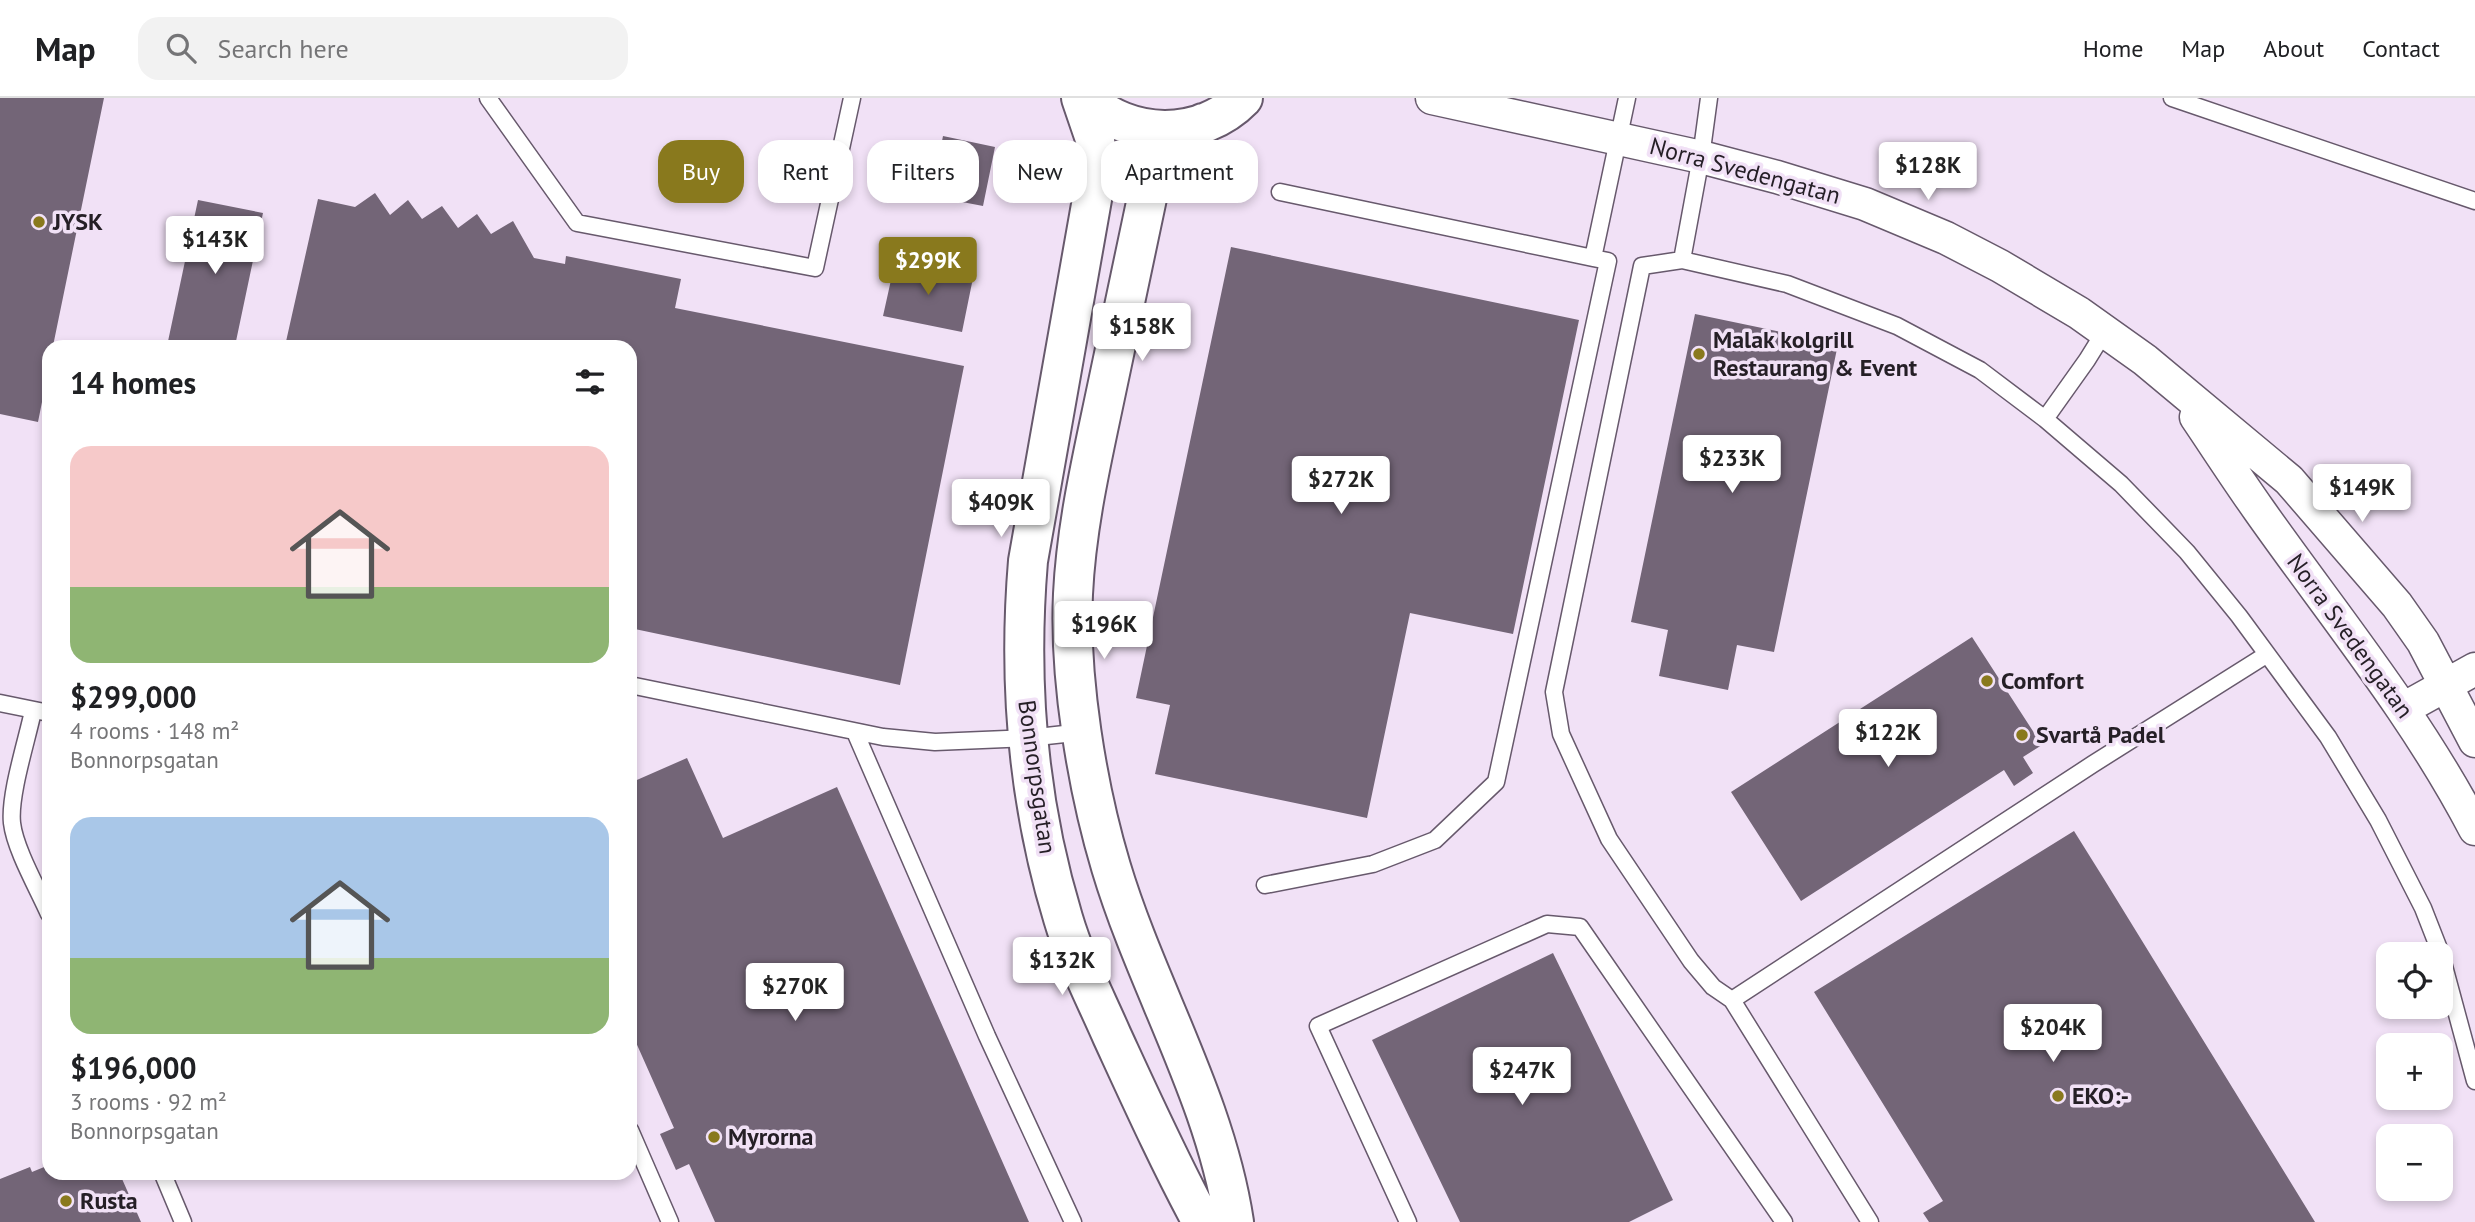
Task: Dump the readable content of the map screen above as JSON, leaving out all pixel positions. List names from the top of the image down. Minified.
{"streets":{"street":["Norra Svedengatan","Bonnorpsgatan"]},"places":["JYSK","Malak kolgrill Restaurang & Event","Comfort","Svartå Padel","EKO:-","Myrorna","Rusta"],"page":{"header":"Map","search":"Search here","nav":["Home","Map","About","Contact"],"chip":["Buy","Rent","Filters","New","Apartment"],"price":["$128K","$143K","$299K","$158K","$233K","$272K","$149K","$409K","$196K","$122K","$132K","$270K","$204K","$247K"],"heading":"14 homes","list":[{"name":"$299,000","note":"4 rooms · 148 m² · Bonnorpsgatan"},{"name":"$196,000","note":"3 rooms · 92 m² · Bonnorpsgatan"}],"map_buttons":["+","−"]}}
